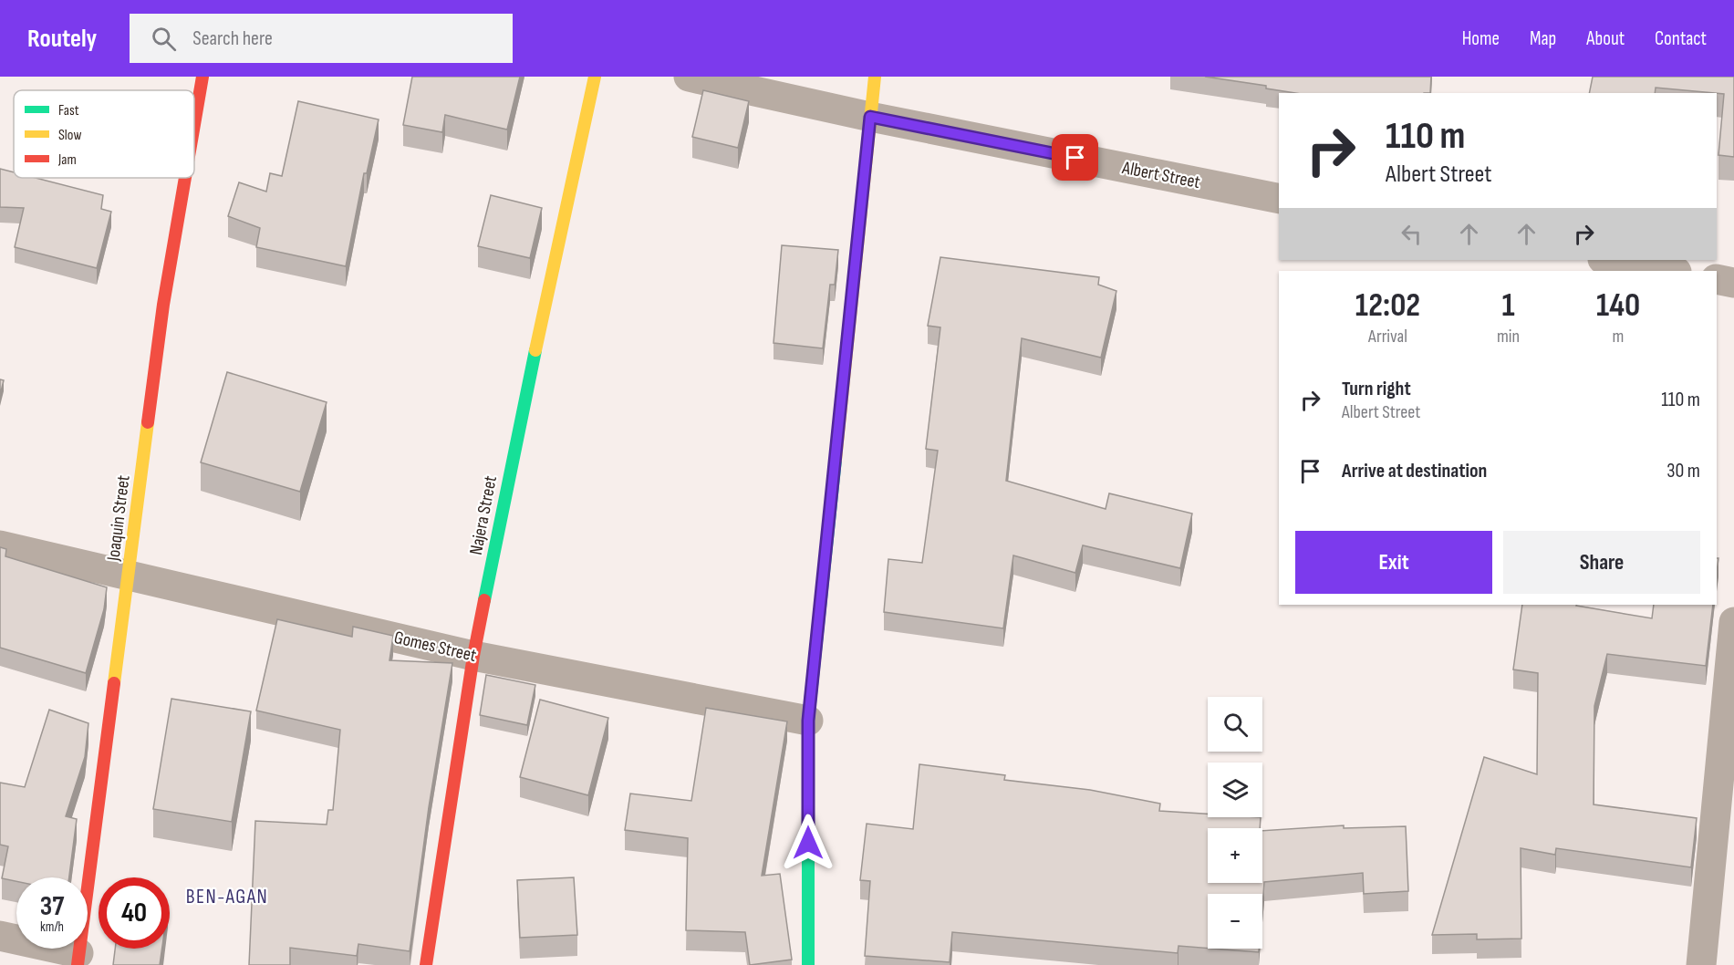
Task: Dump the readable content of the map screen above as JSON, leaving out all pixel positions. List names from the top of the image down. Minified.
{"streets":{"street":["Albert Street","Najera Street","Joaquin Street","Gomes Street"]},"crossings":[["Najera Street","Gomes Street"],["Joaquin Street","Gomes Street"]],"districts":["BEN-AGAN"],"legend":["Fast","Slow","Jam"],"page":{"header":"Routely","search":"Search here","nav":["Home","Map","About","Contact"],"turn":["110 m","Albert Street"],"eta":["12:02","Arrival","1","min","140","m"],"list":[{"name":"Turn right","note":"Albert Street","value":"110 m"},{"name":"Arrive at destination","value":"30 m"}],"buttons":["Exit","Share"],"map_buttons":["+","−"],"speed":"37 km/h","limit":"40"}}
